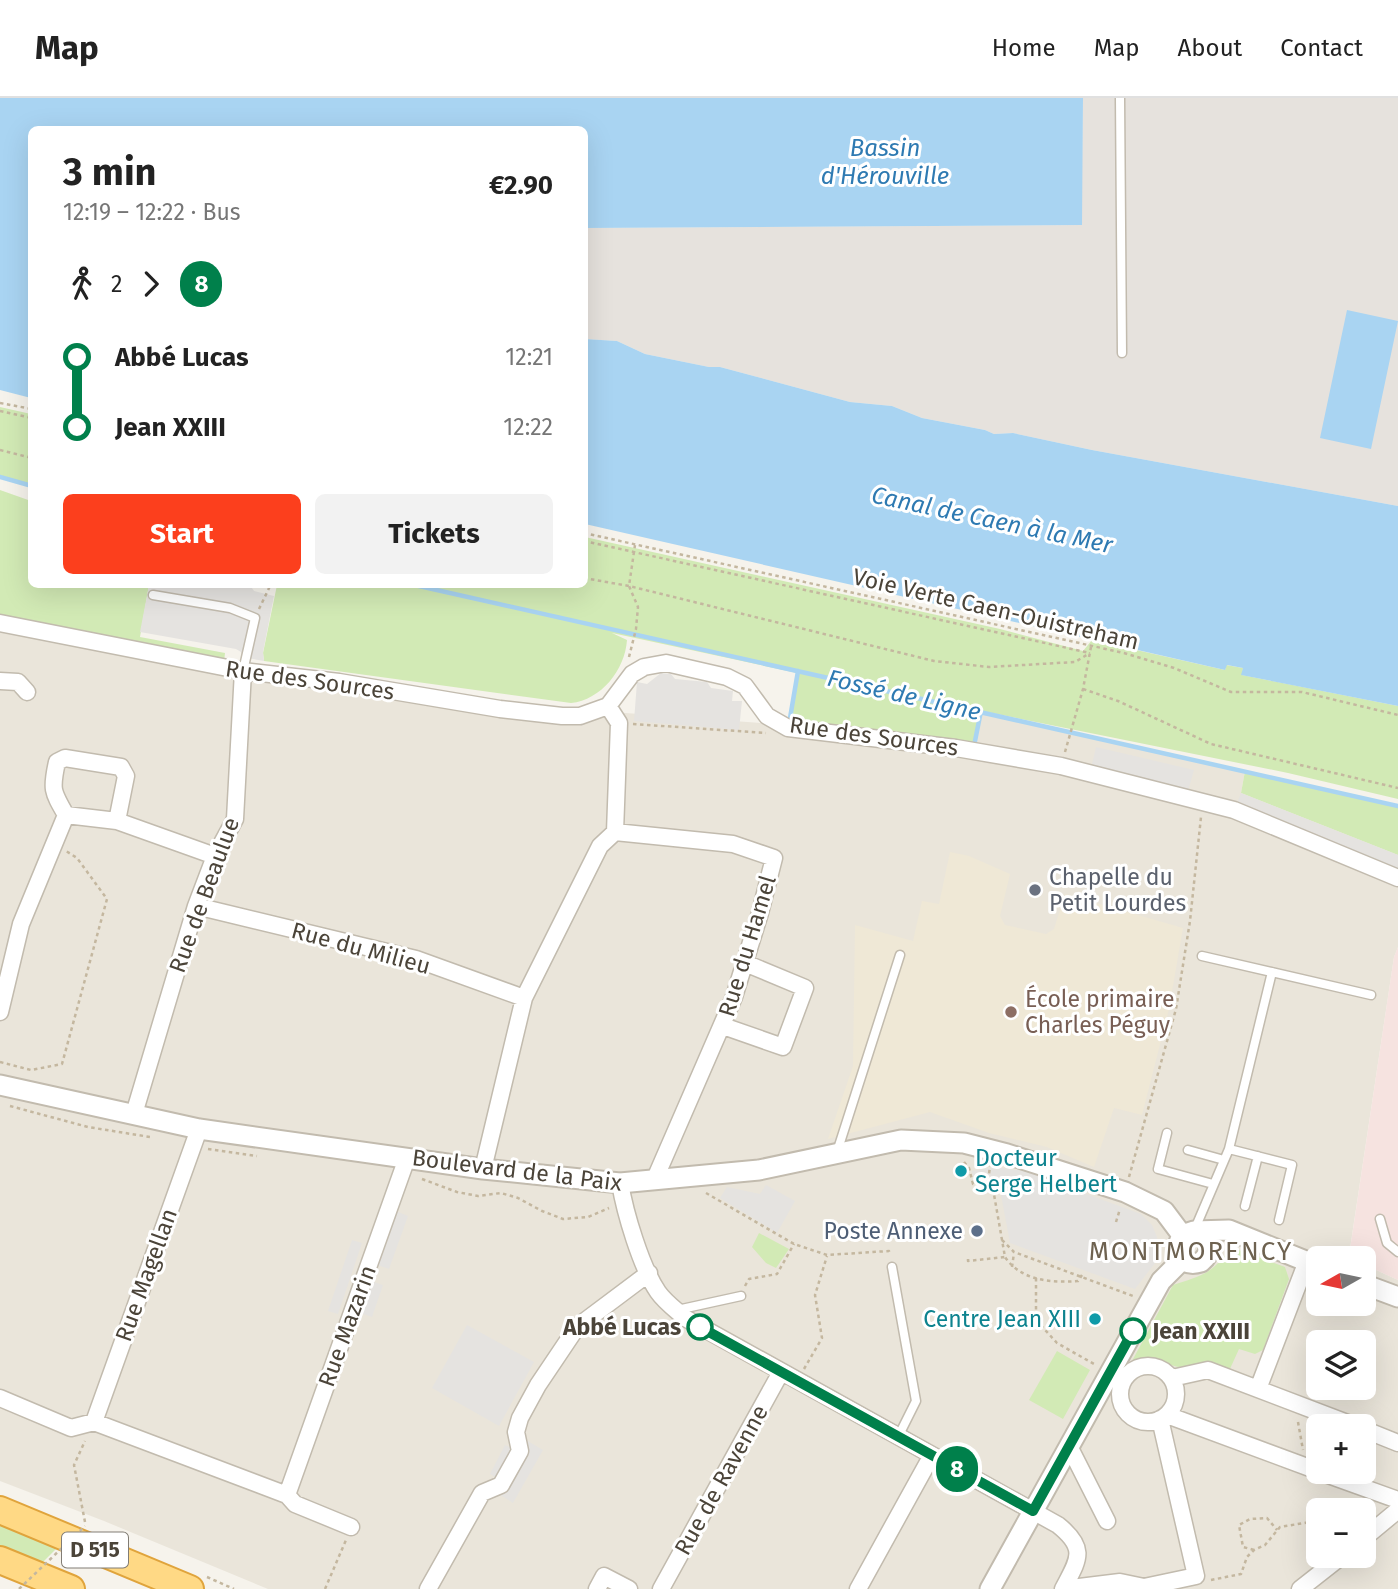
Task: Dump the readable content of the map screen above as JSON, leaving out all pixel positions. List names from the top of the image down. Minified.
{"streets":{"highway":["D 515"],"street":["Rue des Sources","Rue de Beaulue","Rue du Hamel","Rue du Milieu","Boulevard de la Paix","Rue Magellan","Rue Mazarin","Rue de Ravenne"],"path":["Voie Verte Caen-Ouistreham"]},"crossings":[["Rue des Sources","Rue de Beaulue"],["Rue de Beaulue","Rue du Milieu"],["Rue de Beaulue","Boulevard de la Paix"],["Rue du Hamel","Boulevard de la Paix"],["Boulevard de la Paix","Rue Magellan"],["Boulevard de la Paix","Rue Mazarin"]],"districts":["MONTMORENCY"],"water":["Bassin d'Hérouville","Canal de Caen à la Mer","Fossé de Ligne"],"places":["Chapelle du Petit Lourdes","École primaire Charles Péguy","Docteur Serge Helbert","Poste Annexe","Centre Jean XIII","Abbé Lucas","Jean XXIII"],"lines":["bus line 8"],"north":"left","page":{"header":"Map","nav":["Home","Map","About","Contact"],"on_map":"8","heading":["3 min","12:19 – 12:22 · Bus","€2.90"],"legs":["2","8"],"list":[{"name":"Abbé Lucas","value":"12:21"},{"name":"Jean XXIII","value":"12:22"}],"buttons":["Start","Tickets"],"map_buttons":["+","−"]}}
